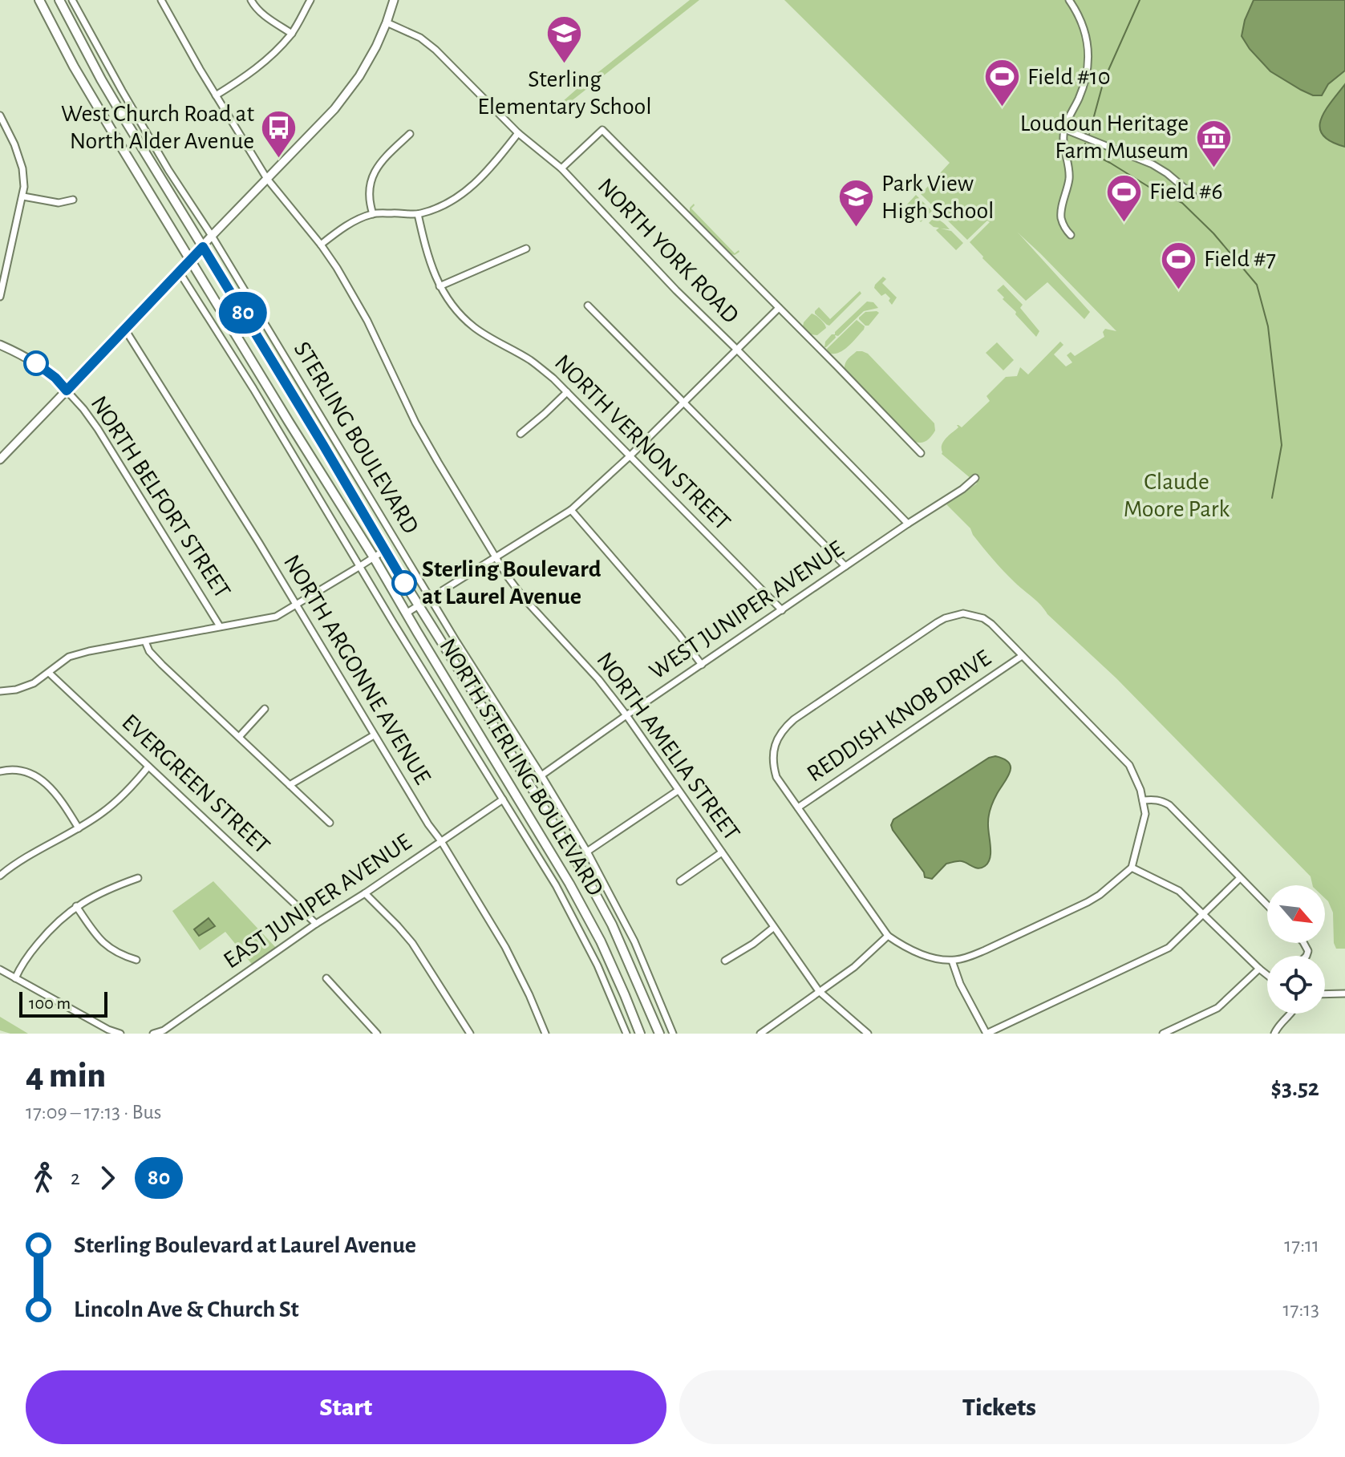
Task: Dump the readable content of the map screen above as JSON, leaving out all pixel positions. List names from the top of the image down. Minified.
{"streets":{"main road":["NORTH STERLING BOULEVARD"],"street":["NORTH YORK ROAD","STERLING BOULEVARD","NORTH VERNON STREET","NORTH BELFORT STREET","WEST JUNIPER AVENUE","NORTH ARGONNE AVENUE","REDDISH KNOB DRIVE","NORTH AMELIA STREET","EVERGREEN STREET","EAST JUNIPER AVENUE"]},"crossings":[["NORTH YORK ROAD","WEST JUNIPER AVENUE"],["STERLING BOULEVARD","WEST JUNIPER AVENUE"],["NORTH VERNON STREET","WEST JUNIPER AVENUE"],["WEST JUNIPER AVENUE","NORTH AMELIA STREET"],["NORTH ARGONNE AVENUE","EAST JUNIPER AVENUE"],["EVERGREEN STREET","EAST JUNIPER AVENUE"]],"parks":["Claude Moore Park"],"places":{"school or university":["Sterling Elementary School","Park View High School"],"sports":["Field #10","Field #6","Field #7"],"bus stop":["West Church Road at North Alder Avenue"],"museum":["Loudoun Heritage Farm Museum"],"other":["Sterling Boulevard at Laurel Avenue"]},"lines":["bus line 80"],"scale_bar":"100 m","north":"bottom right","page":{"on_map":"80","scale":"100 m","heading":["4 min","17:09 – 17:13 · Bus","$3.52"],"legs":["2","80"],"list":[{"name":"Sterling Boulevard at Laurel Avenue","value":"17:11"},{"name":"Lincoln Ave & Church St","value":"17:13"}],"buttons":["Start","Tickets"]}}
